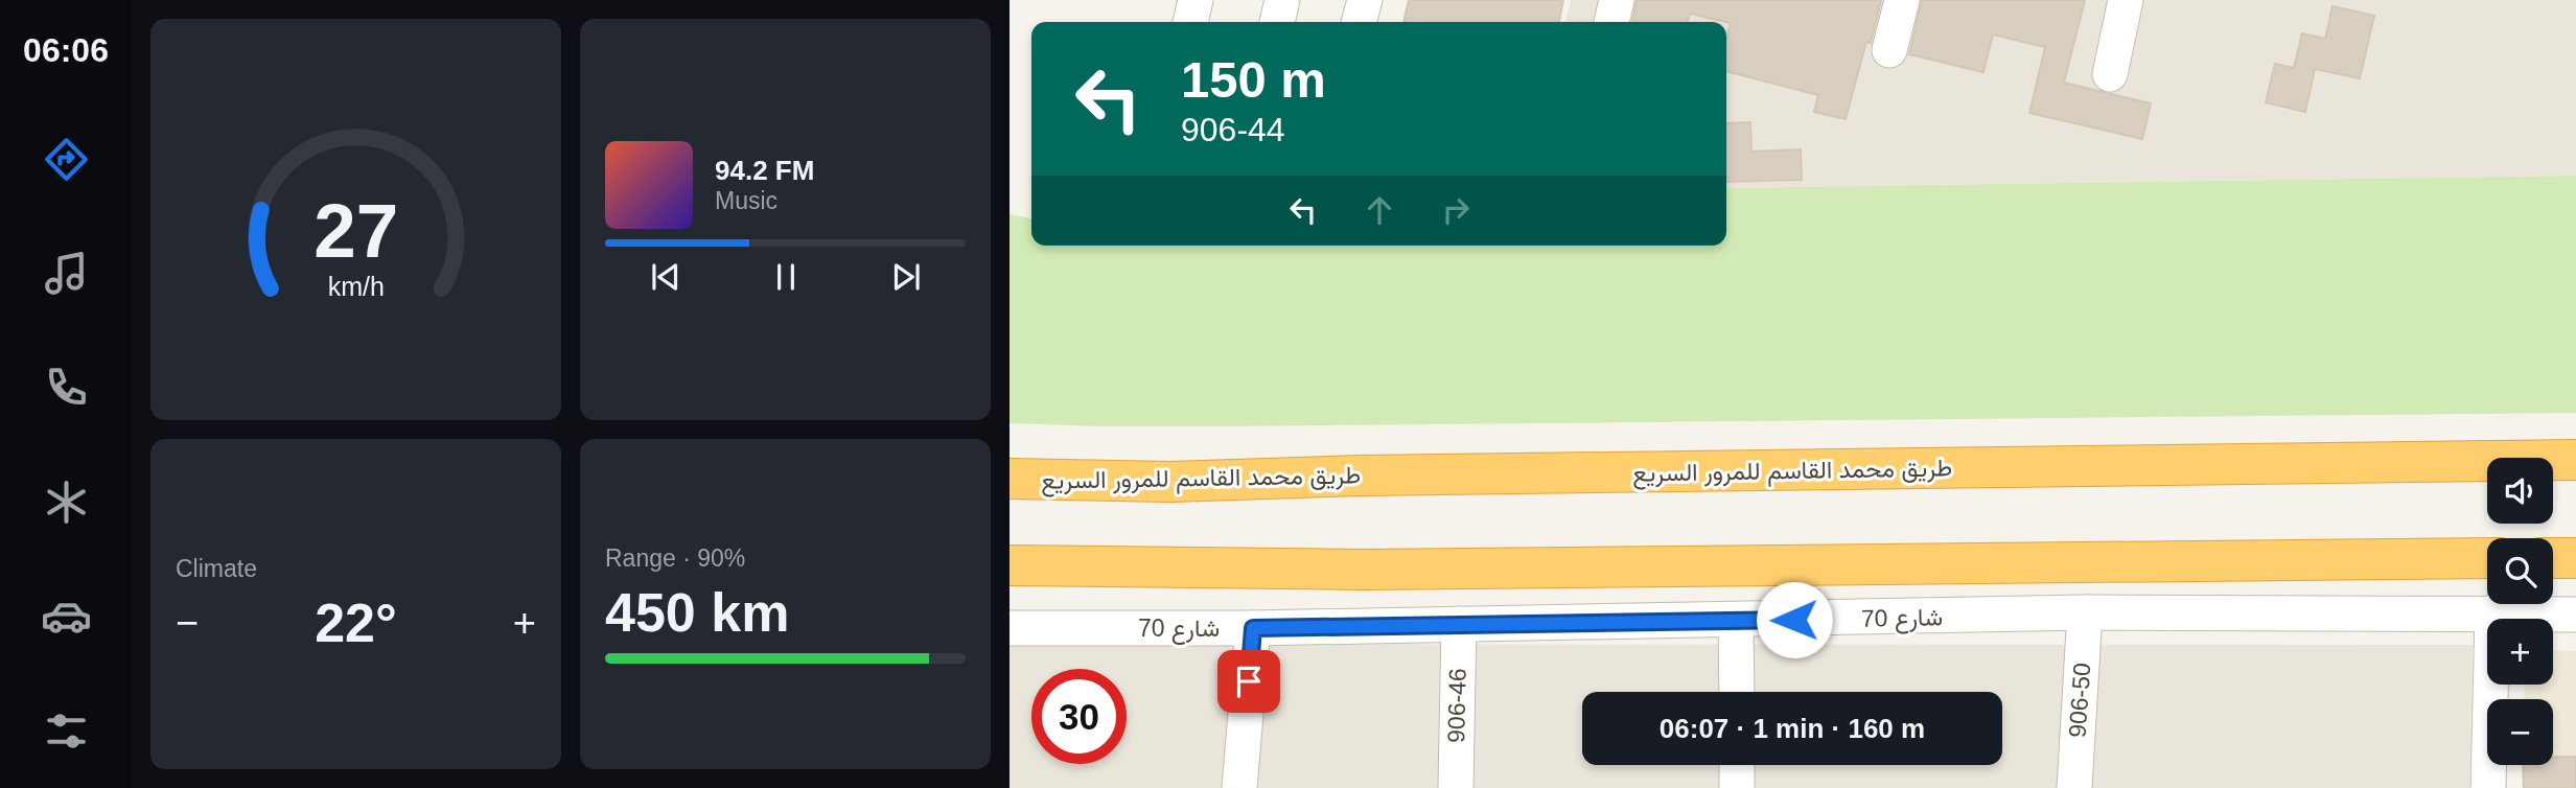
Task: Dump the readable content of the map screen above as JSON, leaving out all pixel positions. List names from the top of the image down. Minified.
{"streets":{"highway":["طريق محمد القاسم للمرور السريع"],"street":["شارع 70","906-50","906-46"]},"crossings":[["شارع 70","906-50"],["شارع 70","906-46"]],"page":{"tabs":"06:06","turn":["150 m","906-44"],"song":["94.2 FM","Music"],"tile":["Climate",["Range · 90%","450 km"]],"map_buttons":["+","−"],"heat":["−","22°","+"],"limit":"30","trip":"06:07 · 1 min · 160 m","gauge":["27","km/h"]}}
